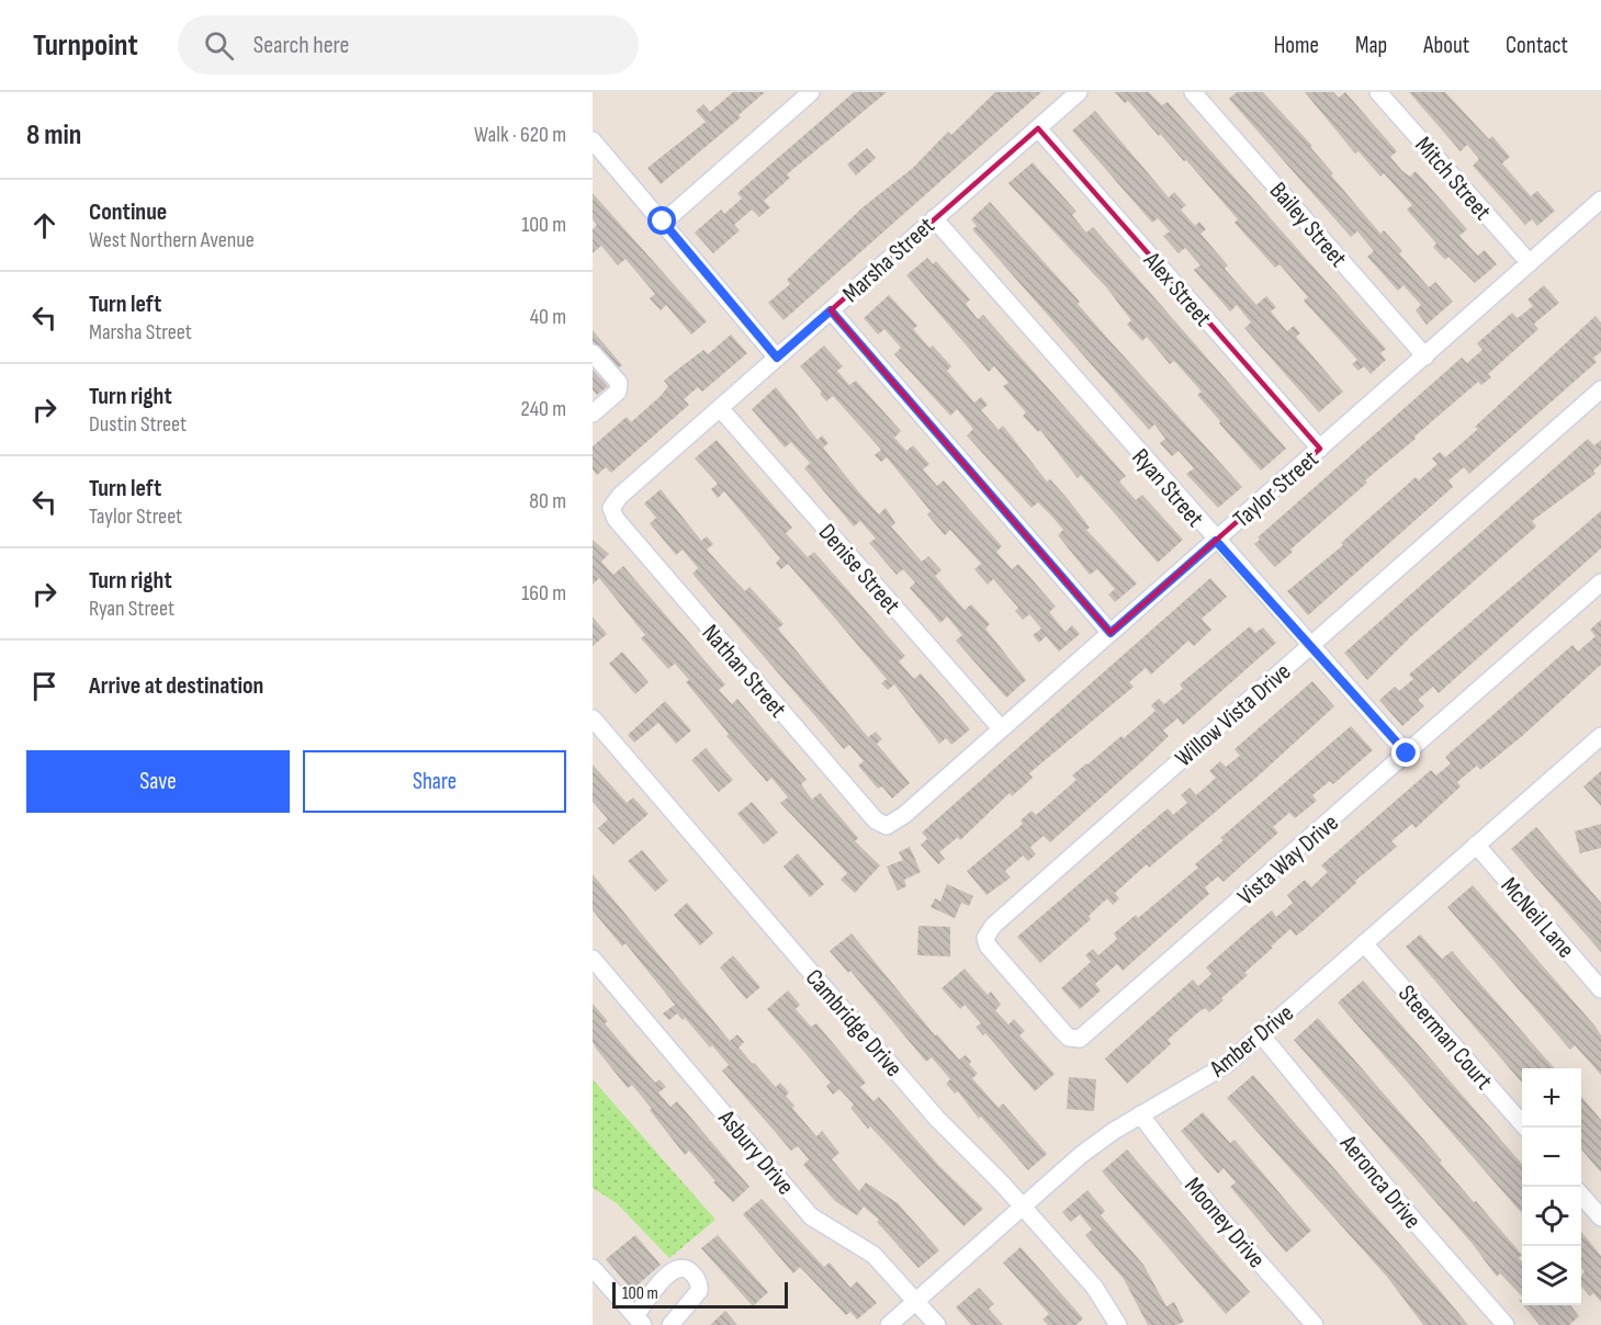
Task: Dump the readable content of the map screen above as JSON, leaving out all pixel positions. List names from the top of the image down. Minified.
{"streets":{"street":["Mitch Street","Bailey Street","Marsha Street","Alex Street","Ryan Street","Taylor Street","Denise Street","Nathan Street","Willow Vista Drive","Vista Way Drive","McNeil Lane","Cambridge Drive","Steerman Court","Amber Drive","Asbury Drive","Aeronca Drive","Mooney Drive"]},"crossings":[["Mitch Street","Taylor Street"],["Bailey Street","Taylor Street"],["Marsha Street","Alex Street"],["Marsha Street","Ryan Street"],["Marsha Street","Denise Street"],["Marsha Street","Nathan Street"],["Alex Street","Taylor Street"],["Ryan Street","Taylor Street"],["Ryan Street","Willow Vista Drive"],["Ryan Street","Vista Way Drive"],["Taylor Street","Denise Street"],["Taylor Street","Nathan Street"],["Willow Vista Drive","Vista Way Drive"],["McNeil Lane","Amber Drive"],["Cambridge Drive","Amber Drive"],["Steerman Court","Amber Drive"],["Amber Drive","Asbury Drive"],["Amber Drive","Aeronca Drive"],["Amber Drive","Mooney Drive"]],"scale_bar":"100 m","page":{"header":"Turnpoint","search":"Search here","nav":["Home","Map","About","Contact"],"heading":["8 min","Walk · 620 m"],"list":[["Continue","West Northern Avenue","100 m"],["Turn left","Marsha Street","40 m"],["Turn right","Dustin Street","240 m"],["Turn left","Taylor Street","80 m"],["Turn right","Ryan Street","160 m"],"Arrive at destination"],"buttons":["Save","Share"],"map_buttons":["+","−"],"scale":"100 m"}}
